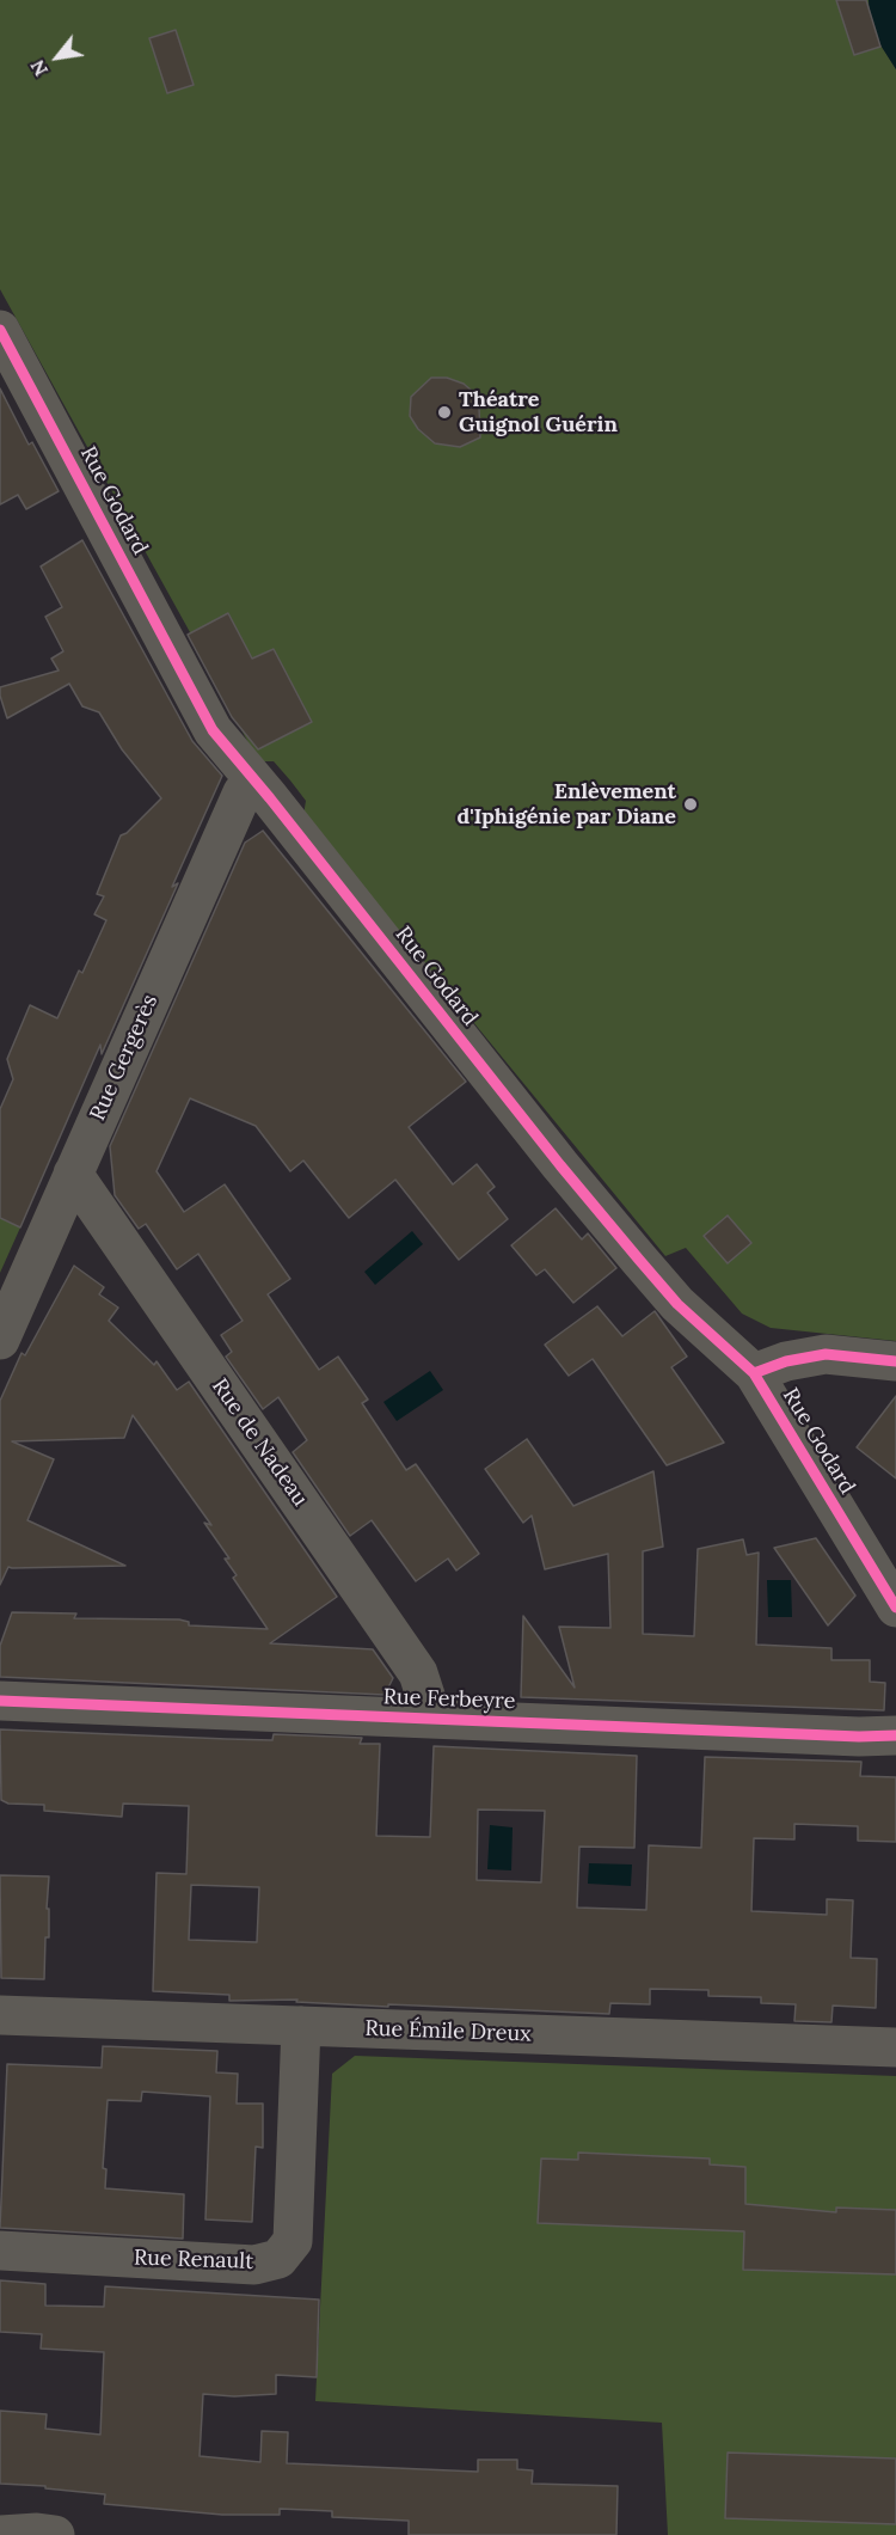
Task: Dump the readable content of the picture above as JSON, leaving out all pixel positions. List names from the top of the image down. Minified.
{"streets":{"street":["Rue Godard","Rue Gergerès","Rue de Nadeau","Rue Ferbeyre","Rue Émile Dreux","Rue Renault"]},"crossings":[["Rue Godard","Rue Gergerès"],["Rue Gergerès","Rue de Nadeau"],["Rue de Nadeau","Rue Ferbeyre"],["Rue Émile Dreux","Rue Renault"]],"places":["Théatre Guignol Guérin","Enlèvement d'Iphigénie par Diane"],"north":"bottom left"}
